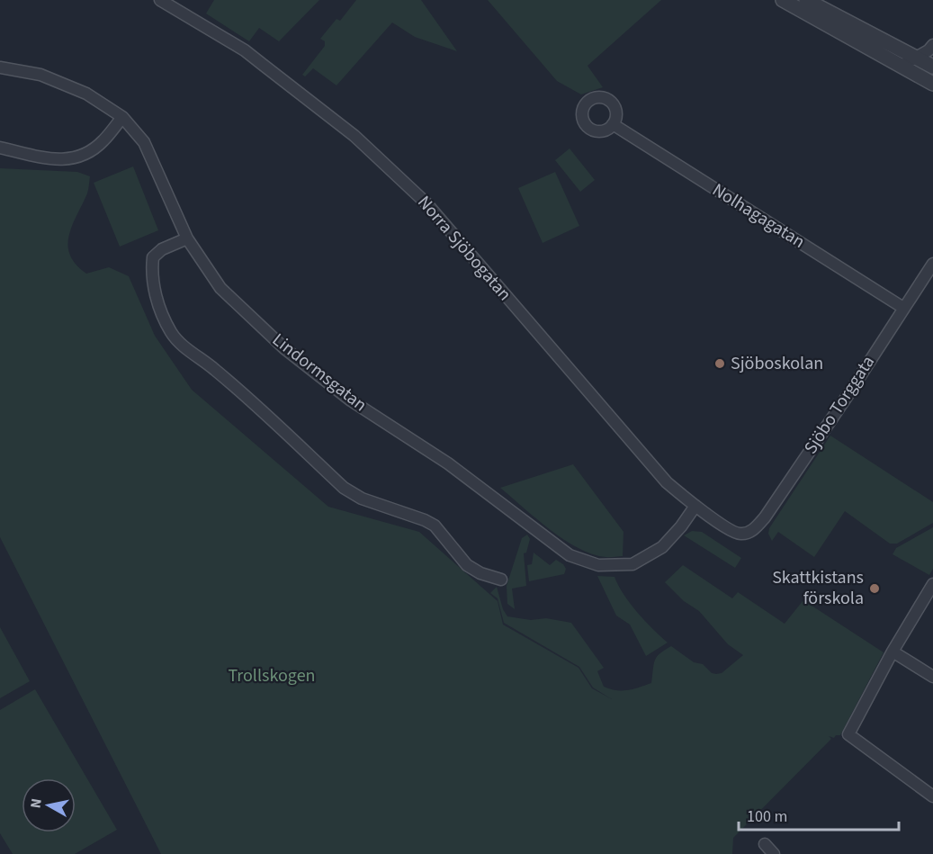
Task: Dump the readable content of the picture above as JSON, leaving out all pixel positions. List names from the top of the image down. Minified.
{"streets":{"street":["Nolhagagatan","Norra Sjöbogatan","Lindormsgatan","Sjöbo Torggata"]},"crossings":[["Nolhagagatan","Sjöbo Torggata"],["Norra Sjöbogatan","Lindormsgatan"],["Norra Sjöbogatan","Sjöbo Torggata"]],"parks":["Trollskogen"],"places":["Sjöboskolan","Skattkistans förskola"],"scale_bar":"100 m","north":"left"}
